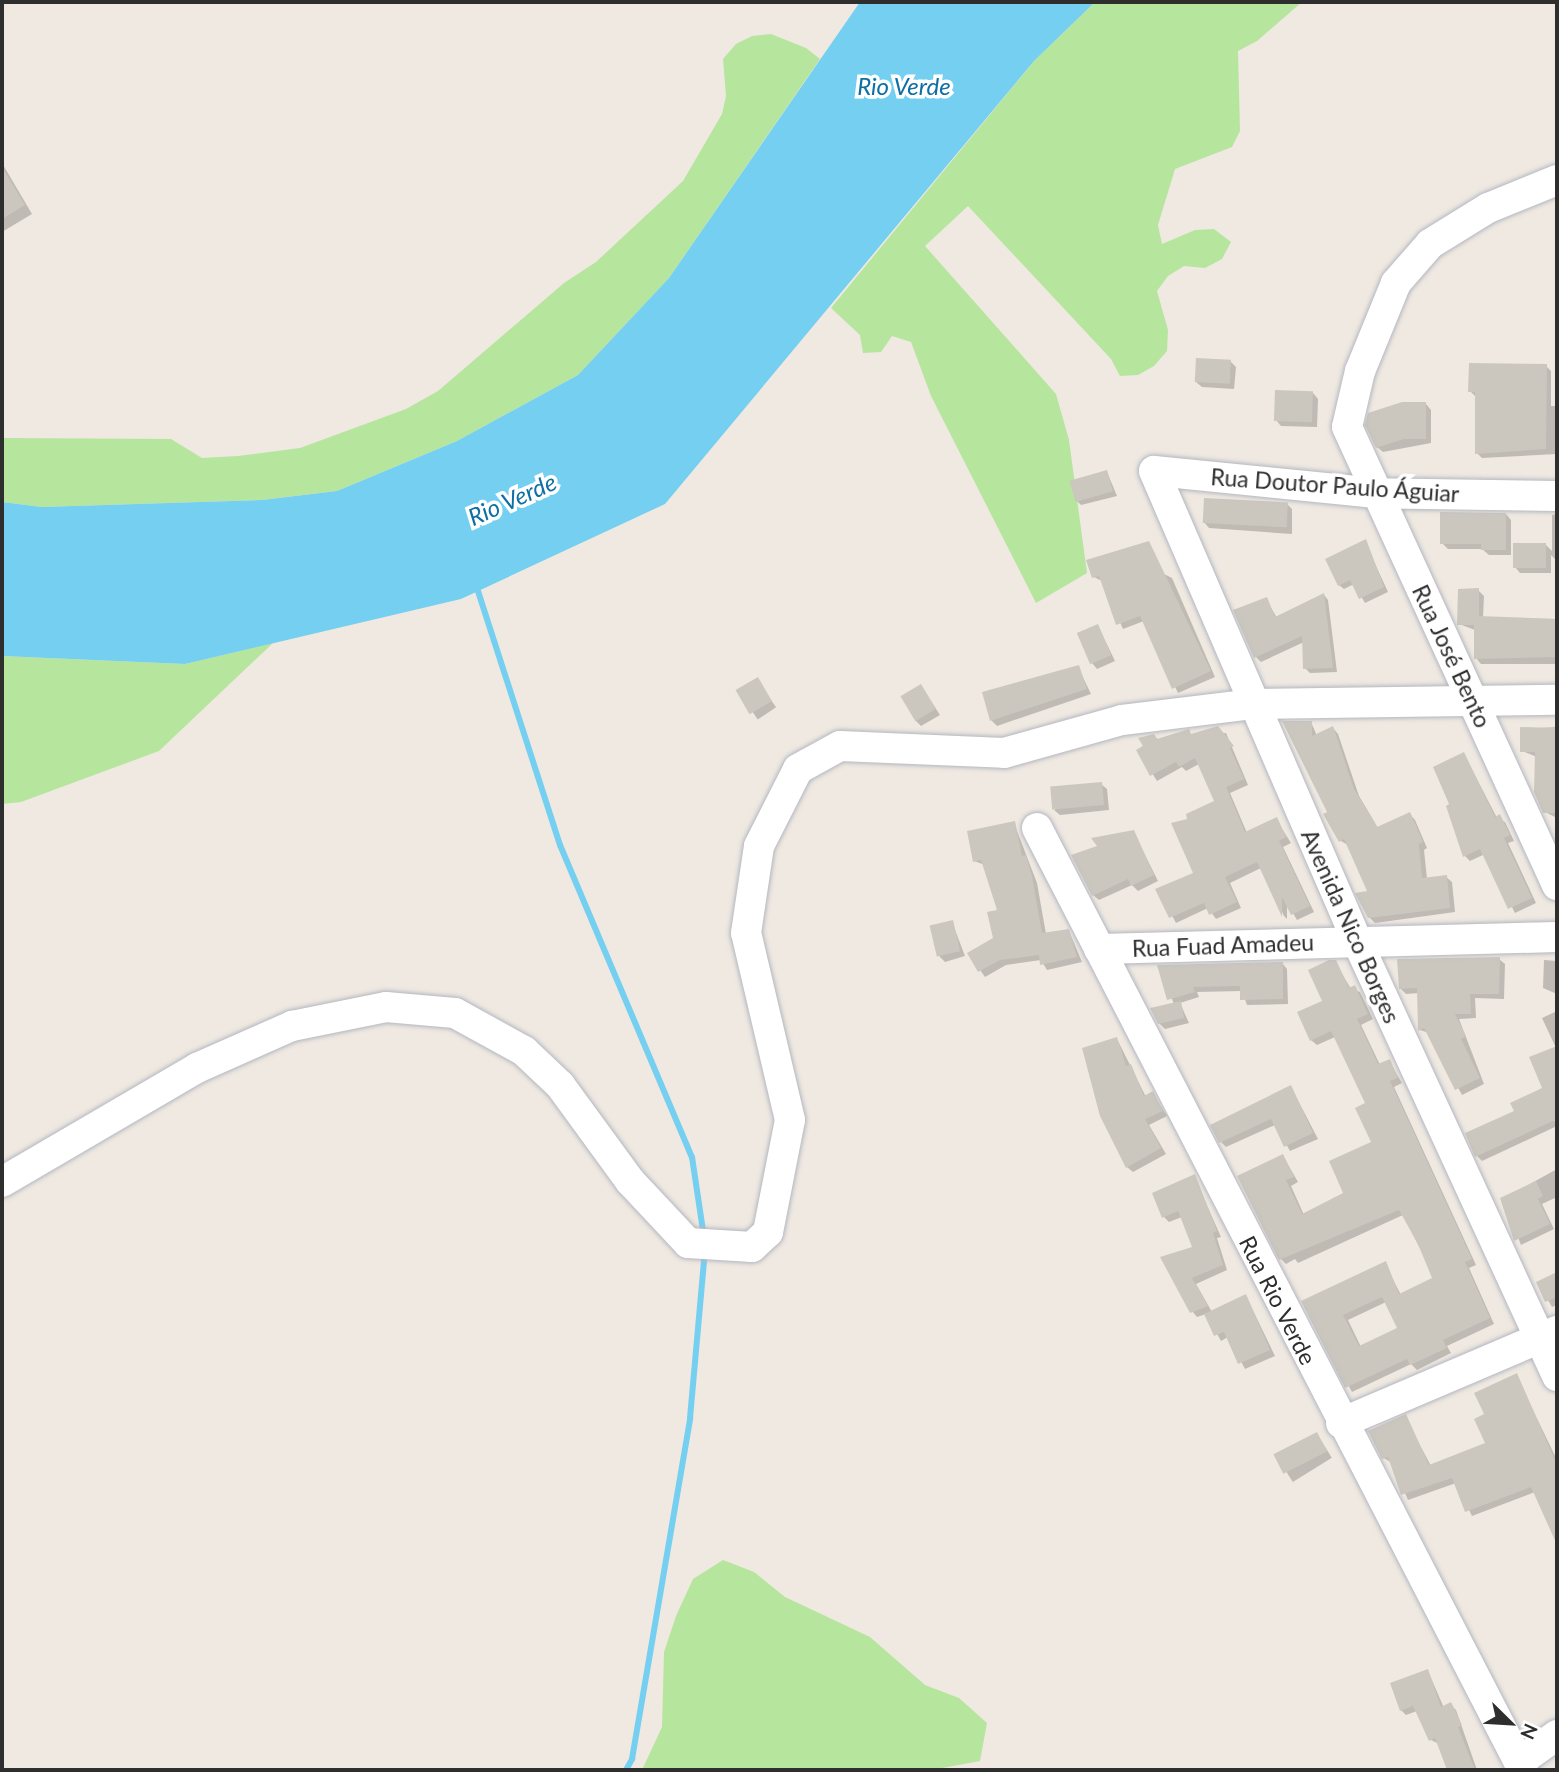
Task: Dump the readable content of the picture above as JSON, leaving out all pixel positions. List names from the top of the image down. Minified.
{"streets":{"street":["Rua Doutor Paulo Águiar","Rua José Bento","Avenida Nico Borges","Rua Fuad Amadeu","Rua Rio Verde"]},"crossings":[["Rua Doutor Paulo Águiar","Rua José Bento"],["Rua Doutor Paulo Águiar","Avenida Nico Borges"],["Avenida Nico Borges","Rua Fuad Amadeu"],["Rua Fuad Amadeu","Rua Rio Verde"]],"water":["Rio Verde"],"north":"bottom right"}
